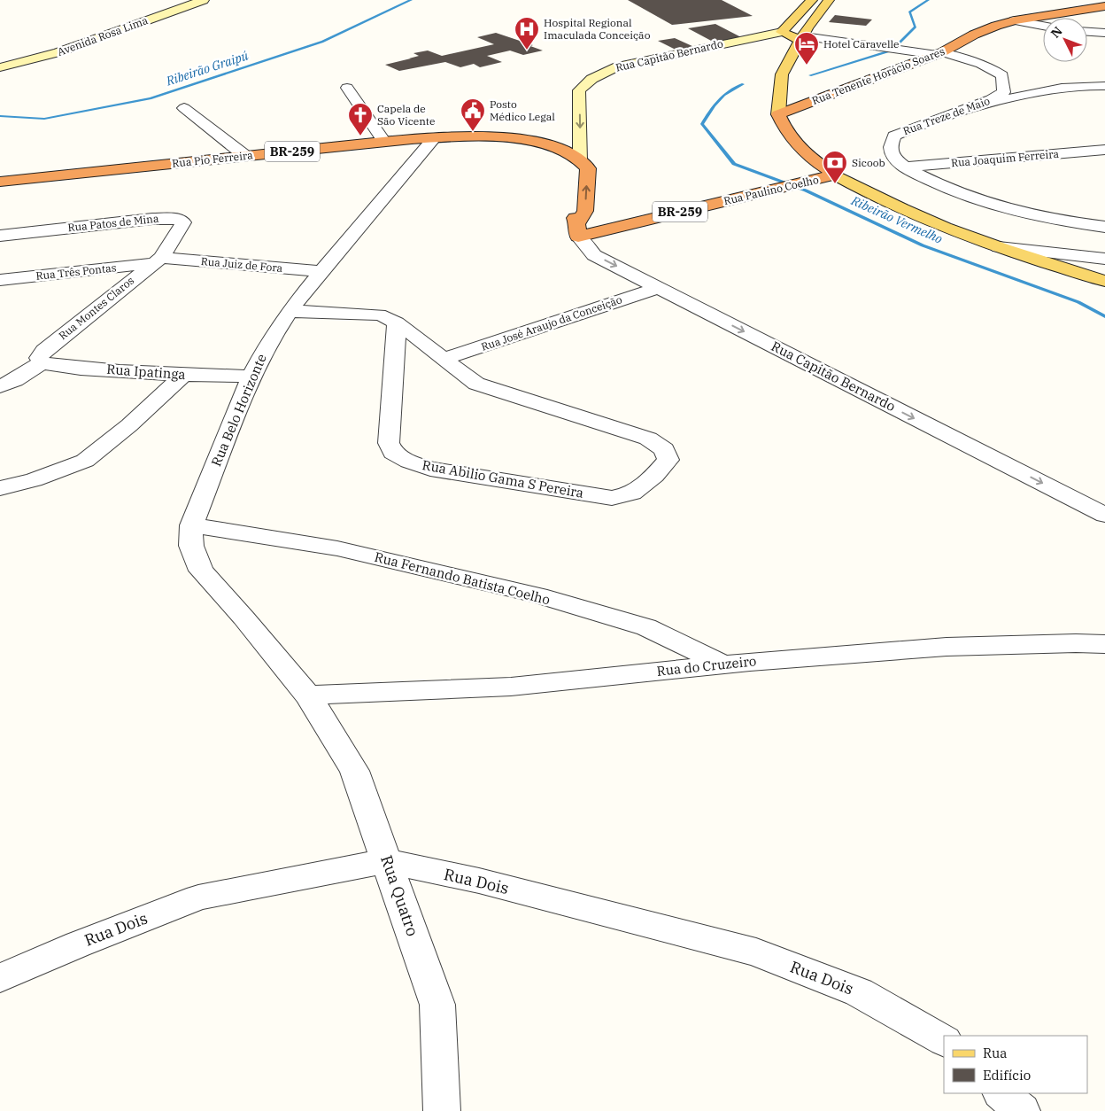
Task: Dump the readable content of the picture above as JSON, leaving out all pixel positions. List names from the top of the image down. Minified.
{"streets":{"highway":["Rua Capitão Bernardo","Rua Tenente Horácio Soares","BR-259","Rua Pio Ferreira","Rua Paulino Coelho"],"street":["Avenida Rosa Lima","Rua Treze de Maio","Rua Joaquim Ferreira","Rua Patos de Mina","Rua Juiz de Fora","Rua Três Pontas","Rua Montes Claros","Rua José Araujo da Conceição","Rua Ipatinga","Rua Belo Horizonte","Rua Abilio Gama S Pereira","Rua Fernando Batista Coelho","Rua do Cruzeiro","Rua Dois","Rua Quatro"]},"crossings":[["Rua Capitão Bernardo","Rua Pio Ferreira"],["Rua Capitão Bernardo","Rua Paulino Coelho"],["Rua Capitão Bernardo","Rua José Araujo da Conceição"],["Rua Tenente Horácio Soares","Rua Treze de Maio"],["Rua Treze de Maio","Rua Joaquim Ferreira"],["Rua Pio Ferreira","Rua Belo Horizonte"],["Rua Patos de Mina","Rua Juiz de Fora"],["Rua Patos de Mina","Rua Três Pontas"],["Rua Patos de Mina","Rua Montes Claros"],["Rua Juiz de Fora","Rua Três Pontas"],["Rua Juiz de Fora","Rua Montes Claros"],["Rua Juiz de Fora","Rua Belo Horizonte"],["Rua Três Pontas","Rua Montes Claros"],["Rua Montes Claros","Rua Ipatinga"],["Rua José Araujo da Conceição","Rua Abilio Gama S Pereira"],["Rua Ipatinga","Rua Belo Horizonte"],["Rua Belo Horizonte","Rua Fernando Batista Coelho"],["Rua Belo Horizonte","Rua do Cruzeiro"],["Rua Belo Horizonte","Rua Quatro"],["Rua Fernando Batista Coelho","Rua do Cruzeiro"],["Rua do Cruzeiro","Rua Quatro"],["Rua Dois","Rua Quatro"]],"water":["Ribeirão Graipú","Ribeirão Vermelho"],"places":{"hospital":["Hospital Regional Imaculada Conceição"],"hotel":["Hotel Caravelle"],"public building":["Posto Médico Legal"],"church":["Capela de São Vicente"],"bank":["Sicoob"]},"legend":["Rua","Edifício"],"north":"top left"}
